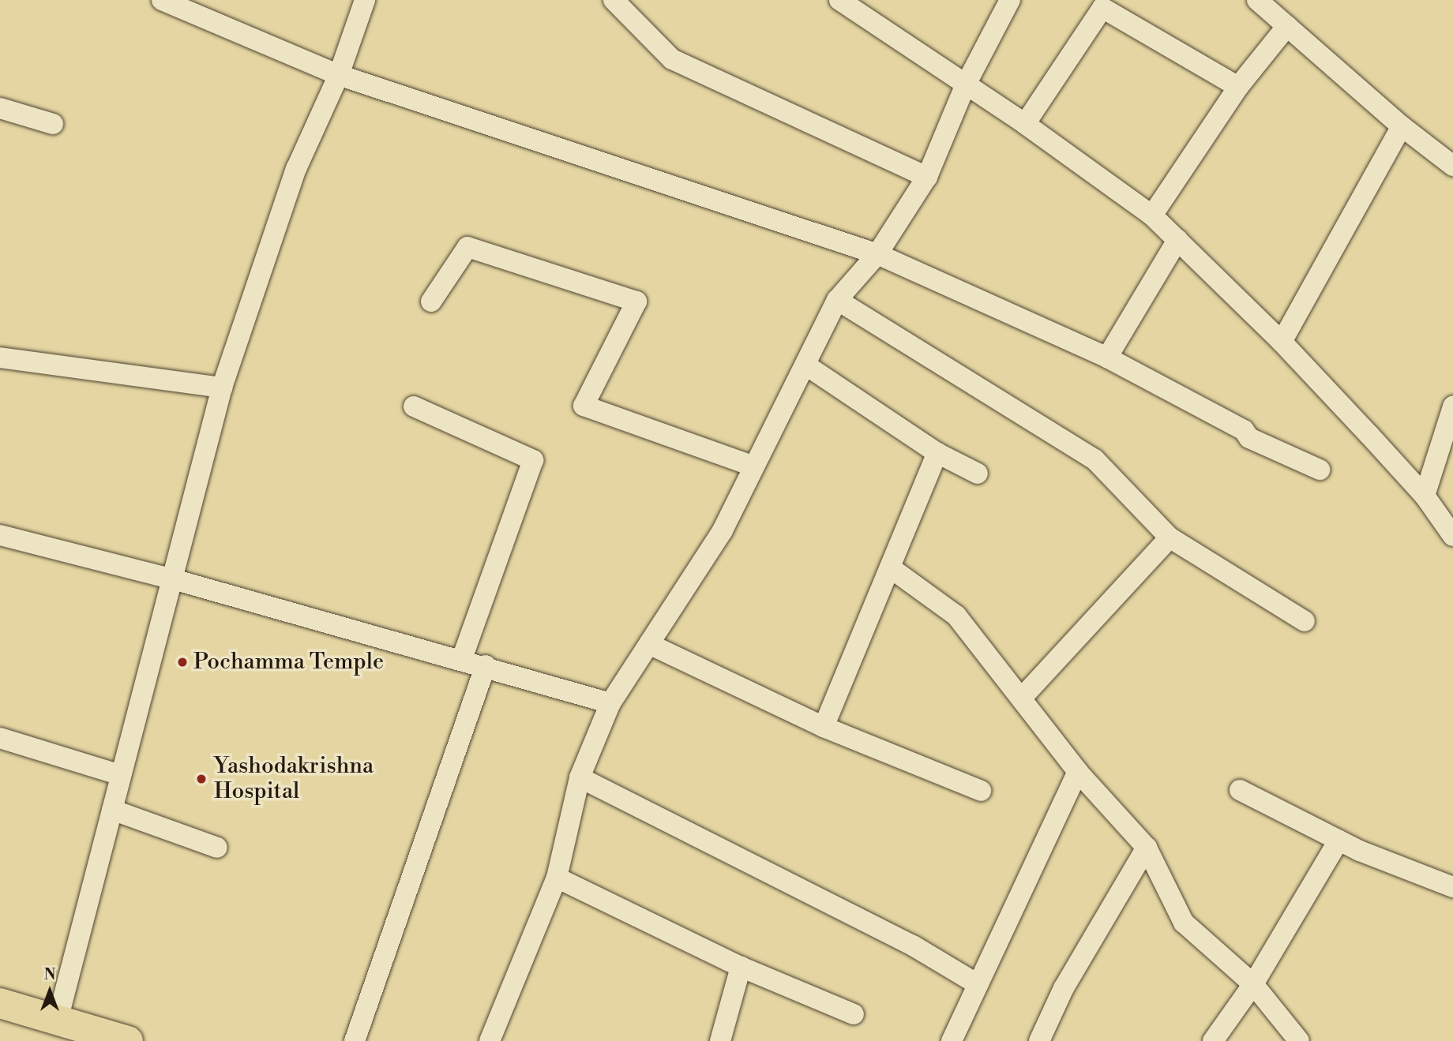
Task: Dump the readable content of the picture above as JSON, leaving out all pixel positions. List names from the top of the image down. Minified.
{"places":["Pochamma Temple","Yashodakrishna Hospital"],"north":"top"}
